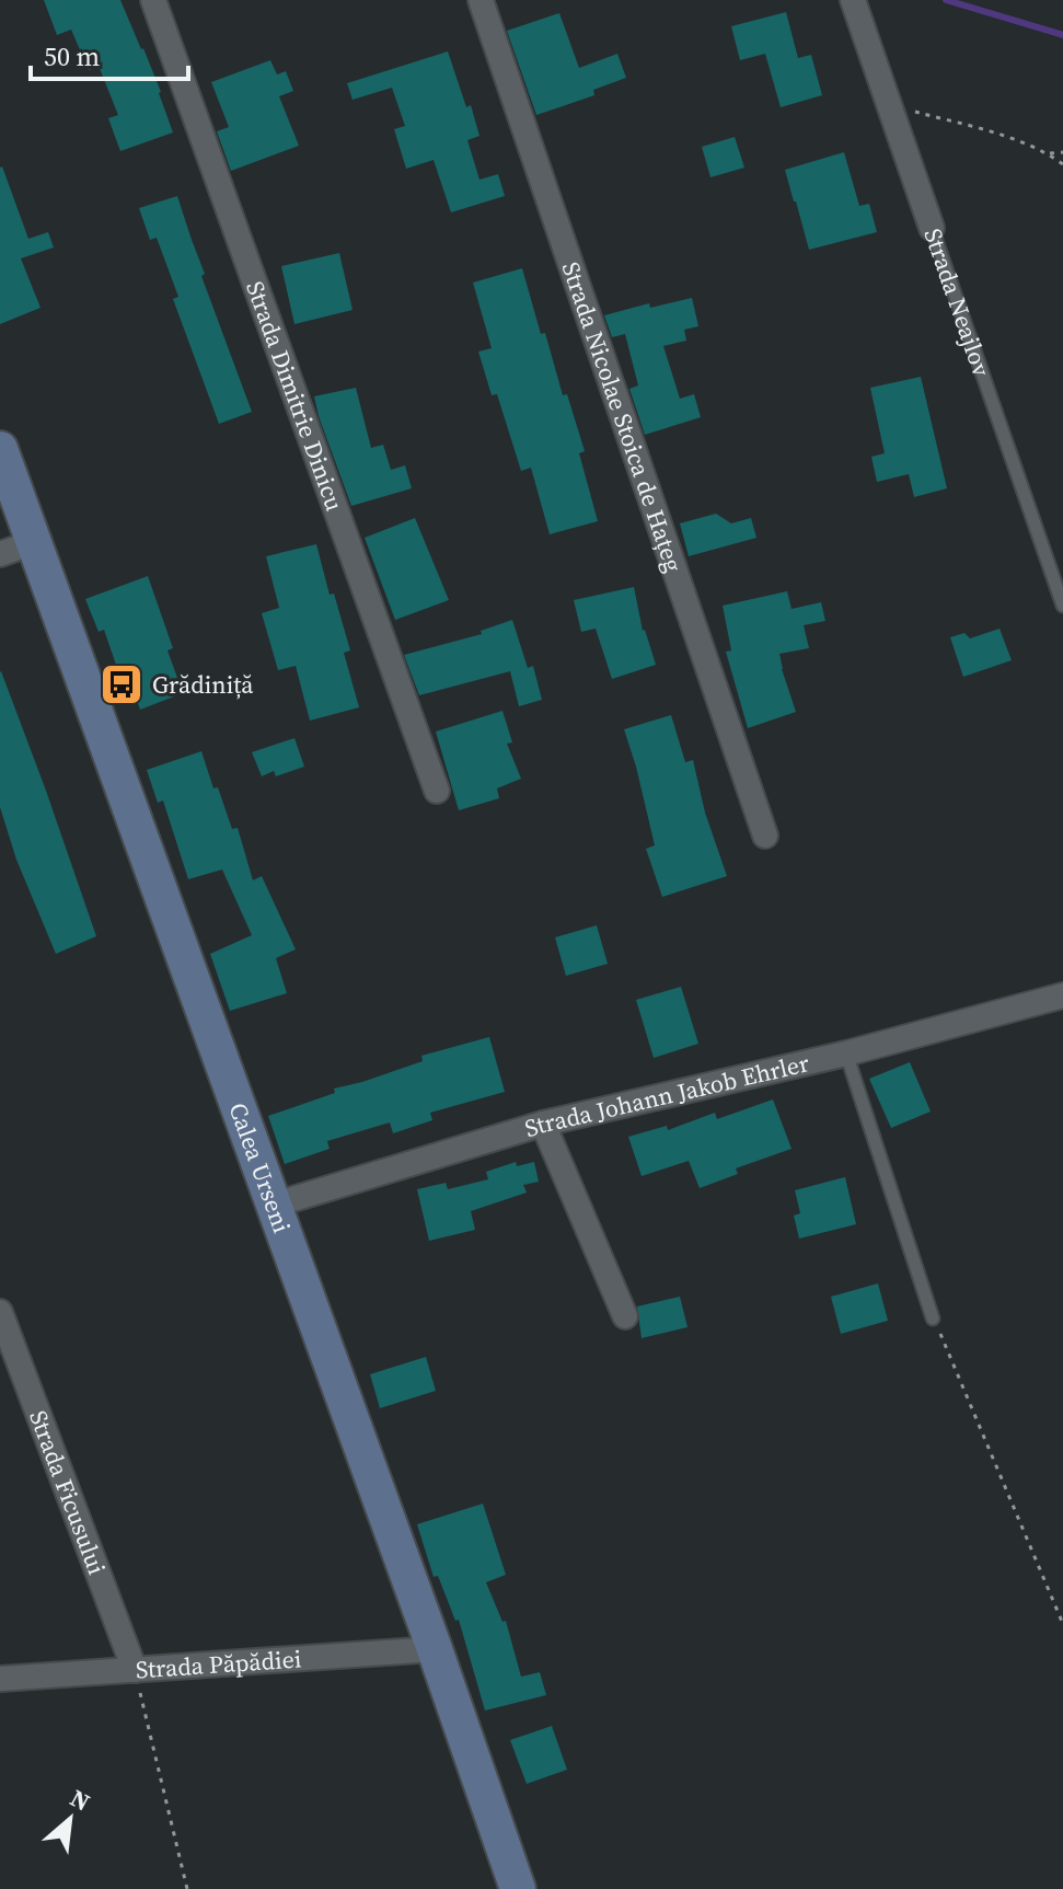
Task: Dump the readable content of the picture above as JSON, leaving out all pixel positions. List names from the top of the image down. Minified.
{"streets":{"street":["Strada Neajlov","Strada Dimitrie Dinicu","Strada Nicolae Stoica de Hațeg","Strada Johann Jakob Ehrler","Calea Urseni","Strada Ficusului","Strada Păpădiei"]},"crossings":[["Strada Johann Jakob Ehrler","Calea Urseni"],["Calea Urseni","Strada Păpădiei"],["Strada Ficusului","Strada Păpădiei"]],"places":{"bus stop":["Grădiniță"]},"scale_bar":"50 m","north":"top right"}
